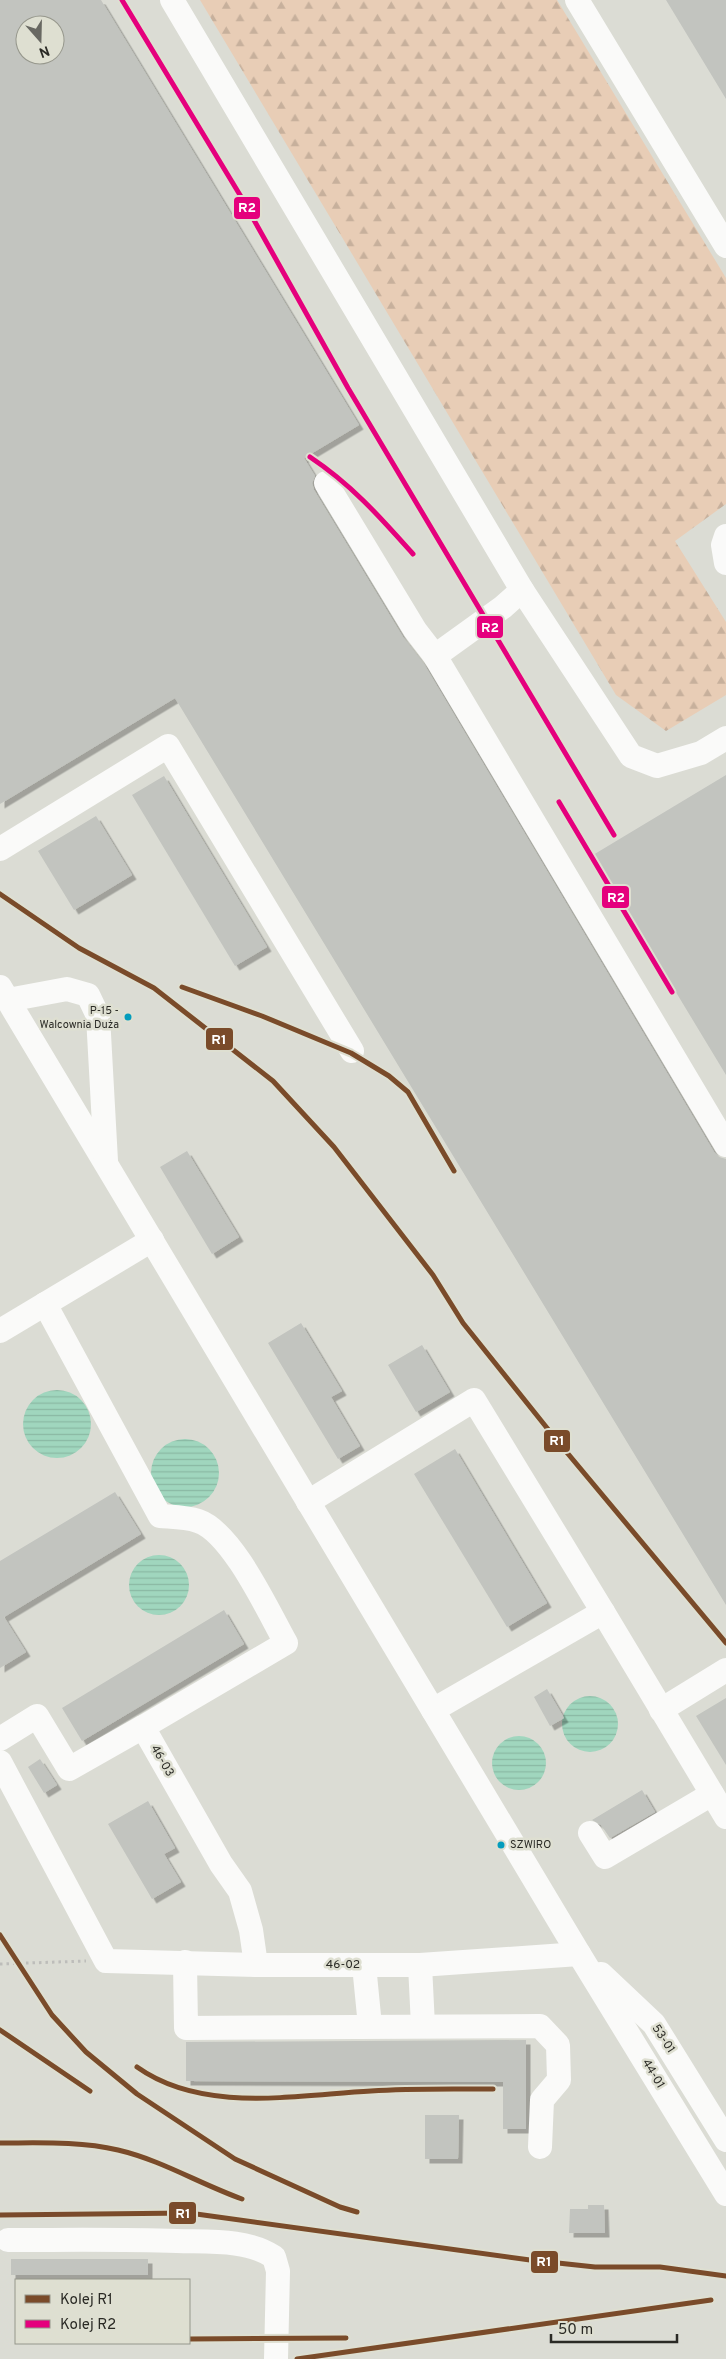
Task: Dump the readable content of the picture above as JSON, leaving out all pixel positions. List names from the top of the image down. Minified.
{"streets":{"lane":["46-03","46-02","53-01","44-01"]},"crossings":[["46-03","46-02"],["46-02","53-01"],["46-02","44-01"],["53-01","44-01"]],"places":["P-15 - Walcownia Duża","SZWIRO"],"lines":["rail line R2","rail line R1"],"legend":["Kolej R1","Kolej R2"],"scale_bar":"50 m","north":"bottom"}
